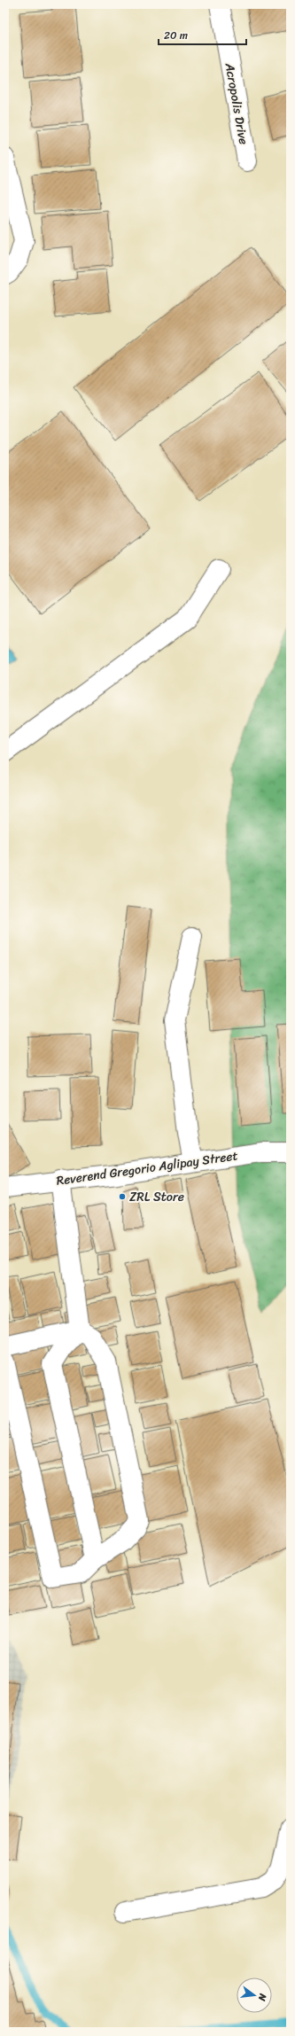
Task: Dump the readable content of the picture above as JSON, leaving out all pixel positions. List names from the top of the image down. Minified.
{"streets":{"street":["Acropolis Drive","Reverend Gregorio Aglipay Street"]},"places":["ZRL Store"],"scale_bar":"20 m","north":"right"}
